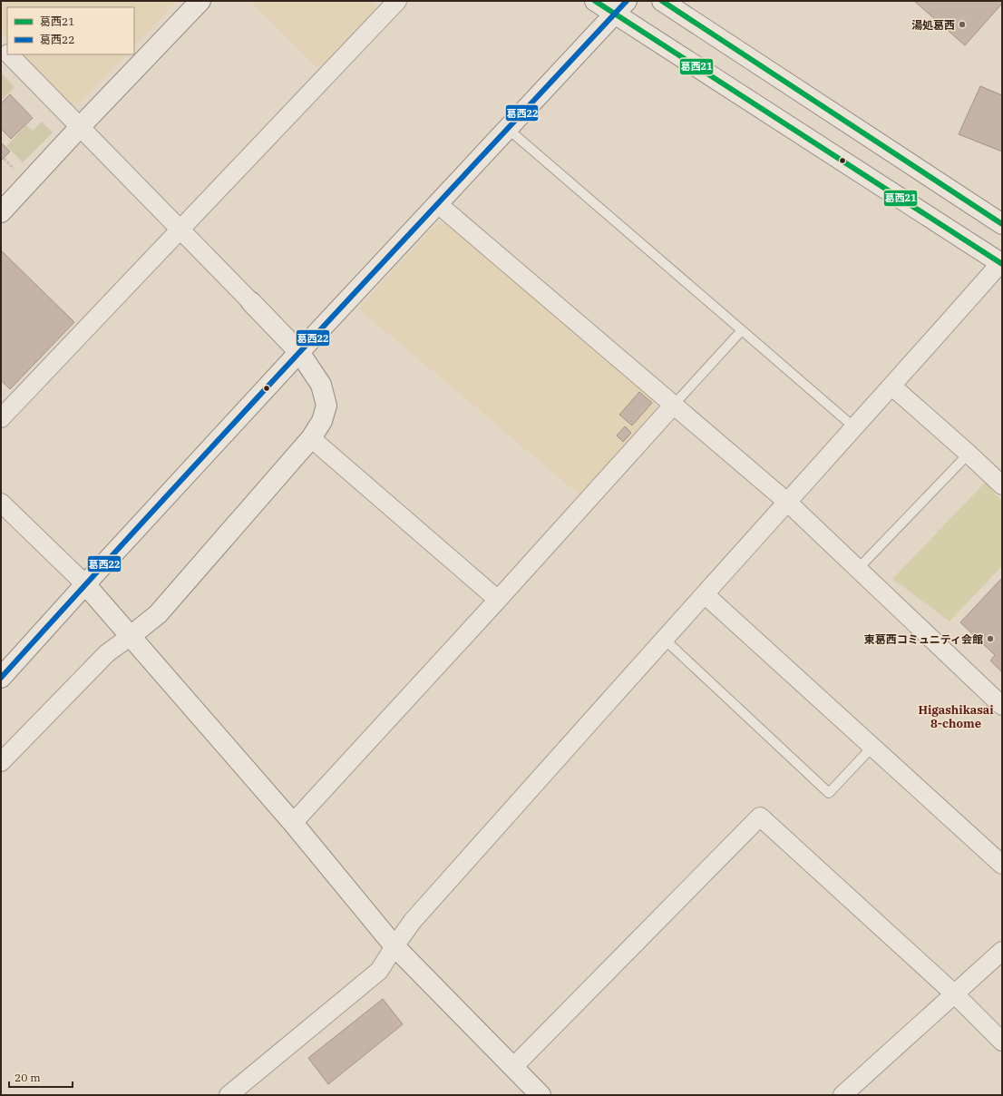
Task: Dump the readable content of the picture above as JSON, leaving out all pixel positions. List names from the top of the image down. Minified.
{"districts":["Higashikasai 8-chome"],"places":["湯処葛西","東葛西コミュニティ会館"],"lines":["transit line 葛西21","transit line 葛西22"],"legend":["葛西21","葛西22"],"scale_bar":"20 m"}
